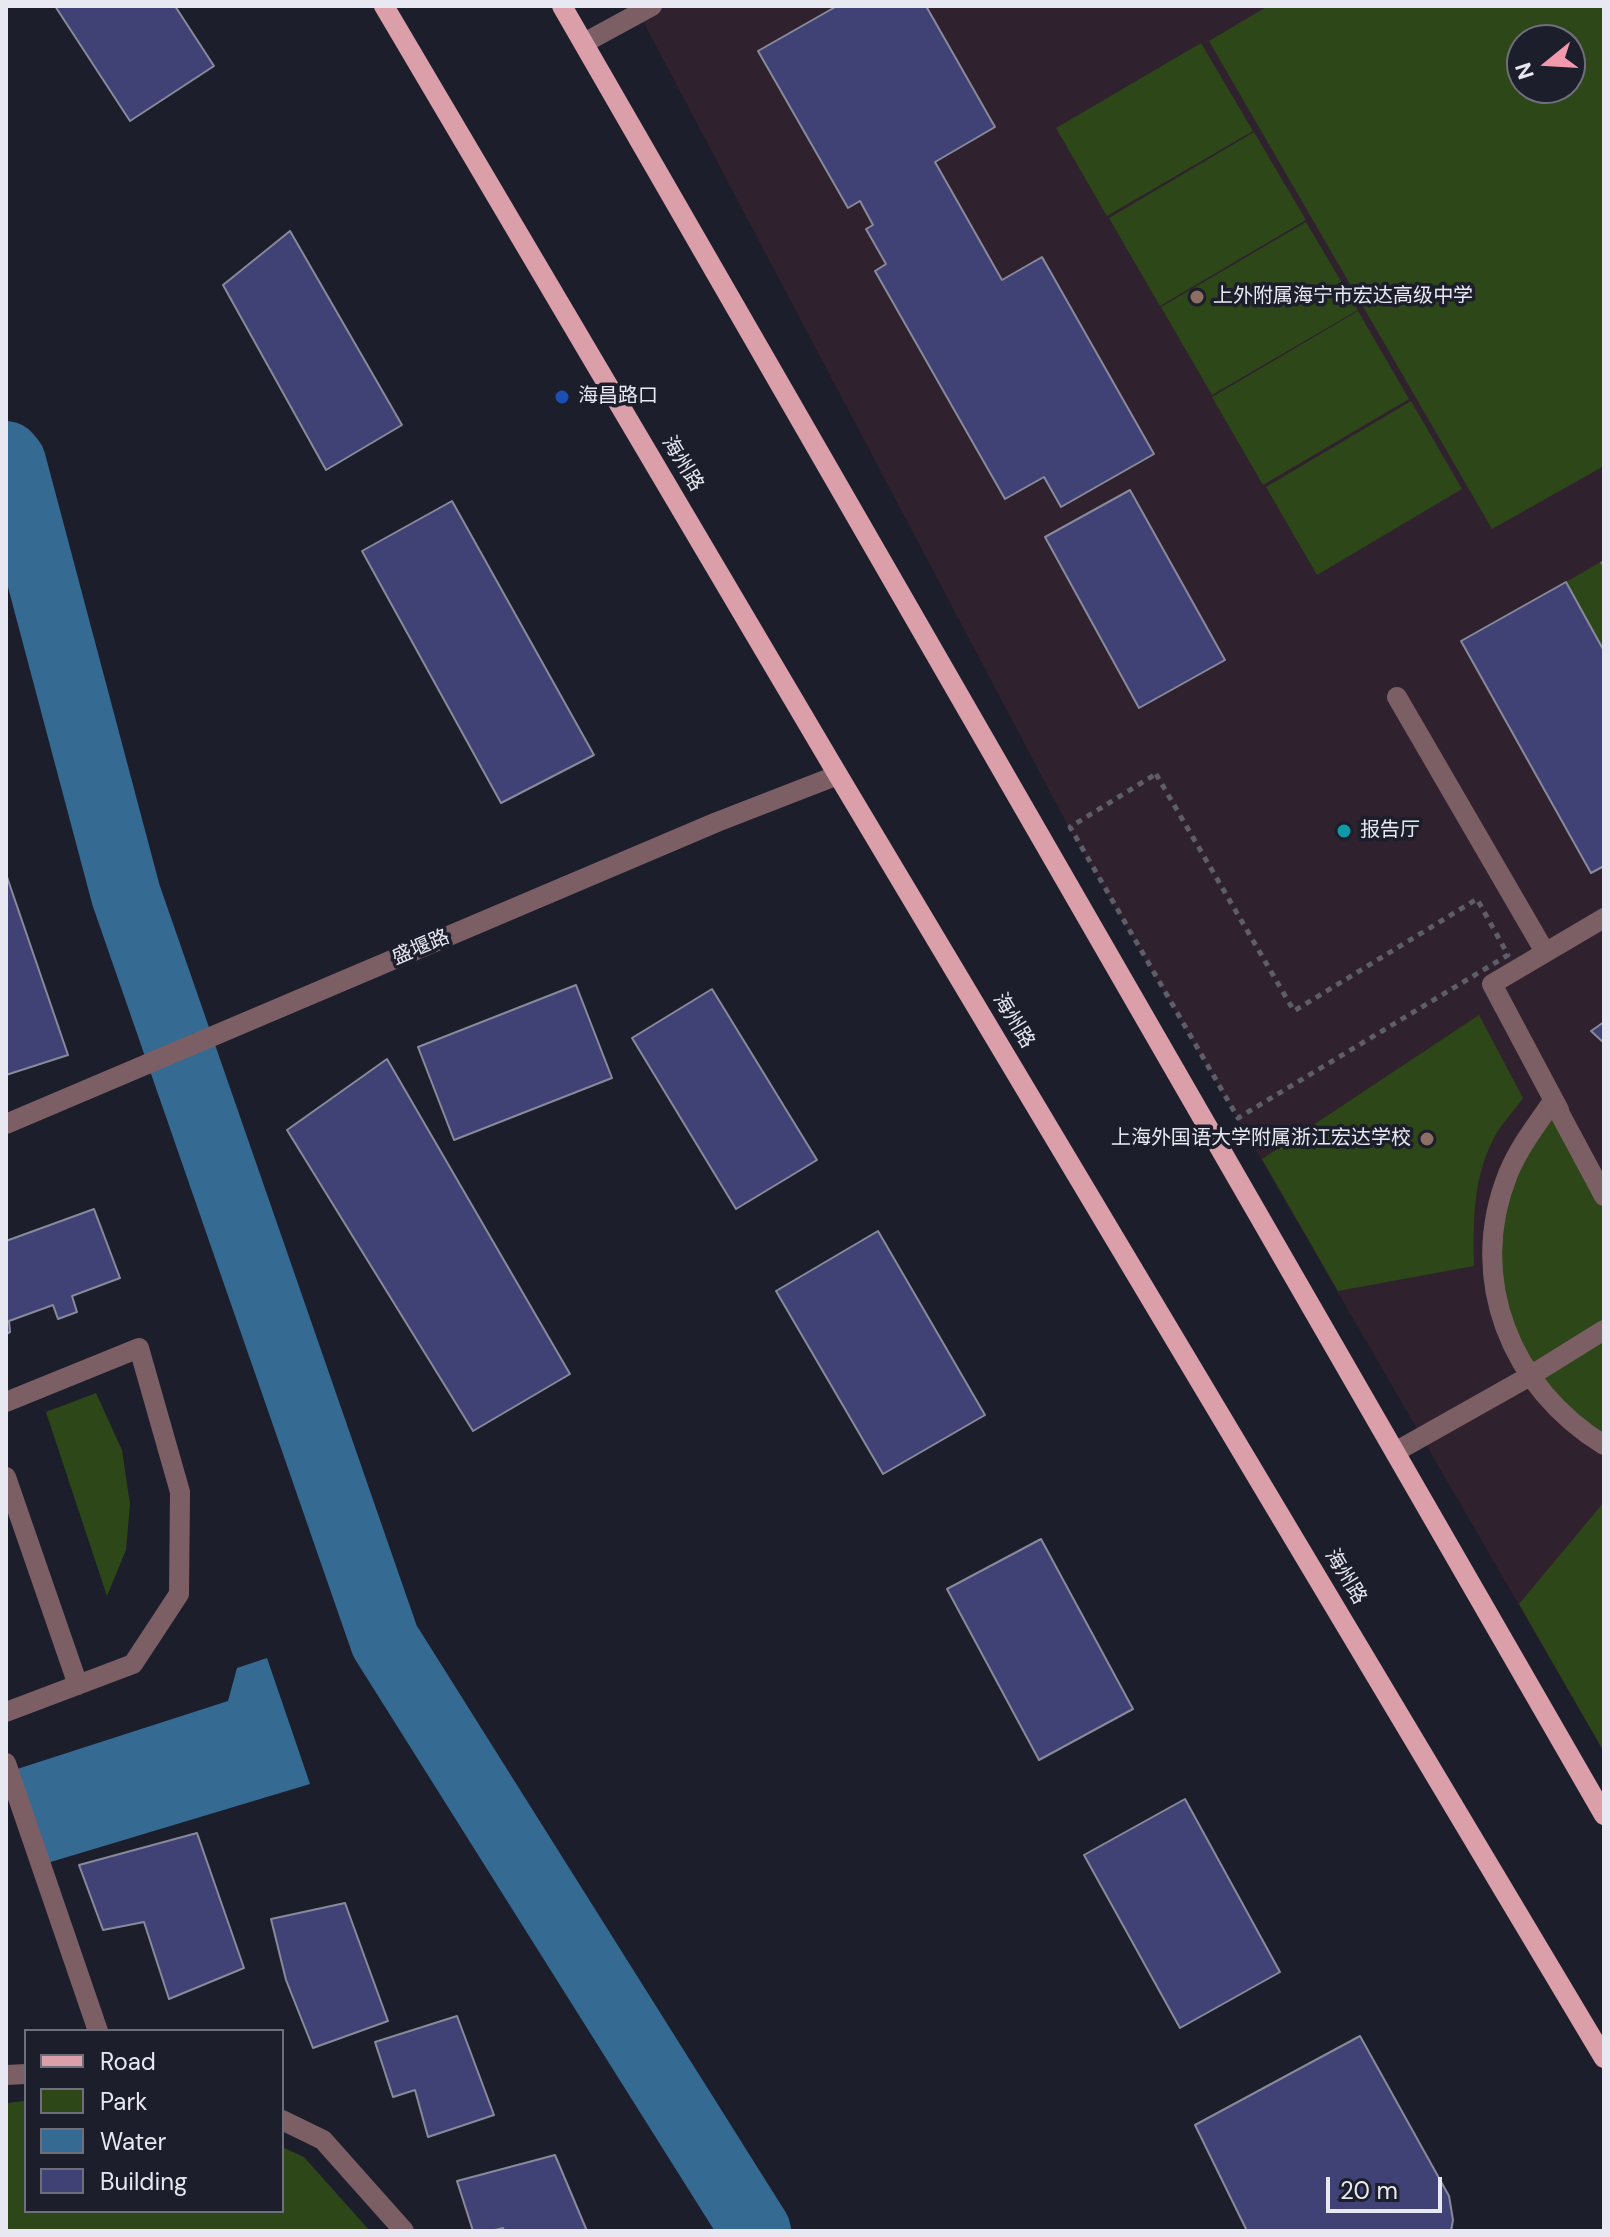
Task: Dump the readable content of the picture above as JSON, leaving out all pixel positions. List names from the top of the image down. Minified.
{"streets":{"main road":["海州路"],"street":["盛堰路"]},"crossings":[["海州路","盛堰路"]],"places":["上外附属海宁市宏达高级中学","海昌路口","报告厅","上海外国语大学附属浙江宏达学校"],"legend":["Road","Park","Water","Building"],"scale_bar":"20 m","north":"left"}
